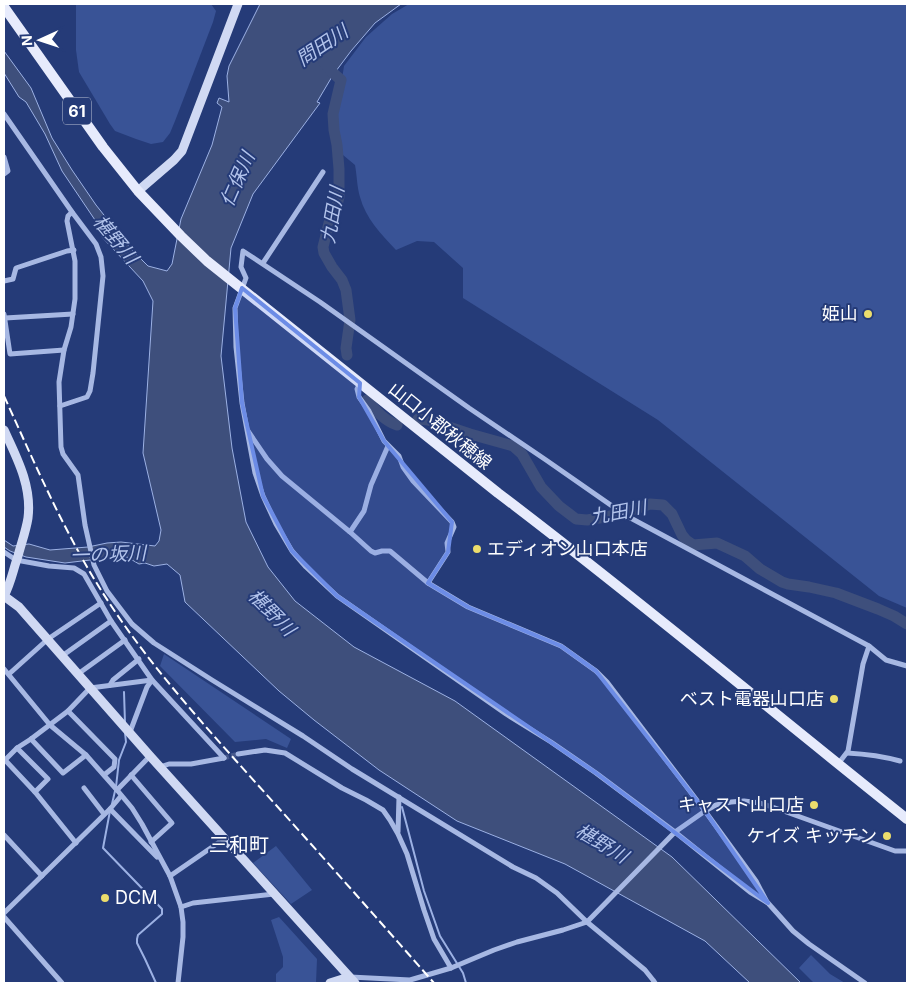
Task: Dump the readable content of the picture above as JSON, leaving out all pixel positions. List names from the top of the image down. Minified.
{"streets":{"main road":["61","山口小郡秋穂線"]},"districts":["三和町"],"water":["問田川","仁保川","九田川","椹野川","一の坂川"],"places":["姫山","エディオン山口本店","ベスト電器山口店","キャスト山口店","ケイズ キッチン","DCM"],"north":"left"}
